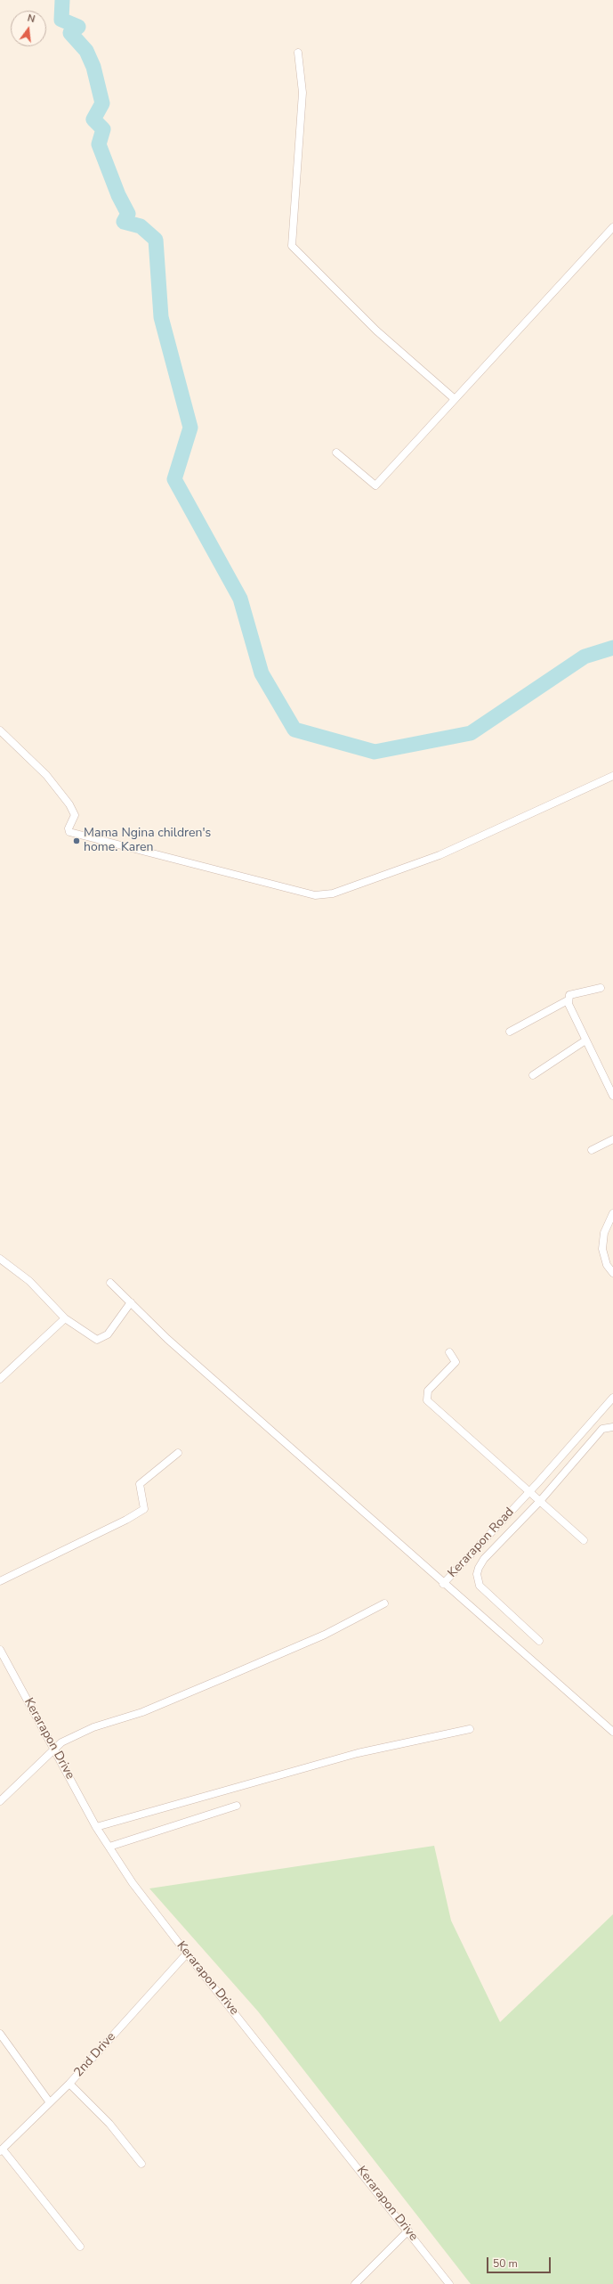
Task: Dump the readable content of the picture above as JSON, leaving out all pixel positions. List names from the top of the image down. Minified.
{"streets":{"street":["Kerarapon Road","Kerarapon Drive","2nd Drive"]},"crossings":[["Kerarapon Drive","2nd Drive"]],"places":["Mama Ngina children's home. Karen"],"scale_bar":"50 m","north":"top"}
